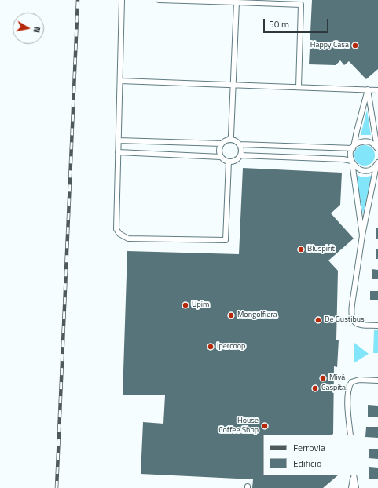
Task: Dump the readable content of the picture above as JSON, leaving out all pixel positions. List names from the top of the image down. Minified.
{"places":["Happy Casa","Bluspirit","Upim","Mongolfiera","De Gustibus","Ipercoop","Mivà","Caspita!","House Coffee Shop"],"legend":["Ferrovia","Edificio"],"scale_bar":"50 m","north":"right"}
